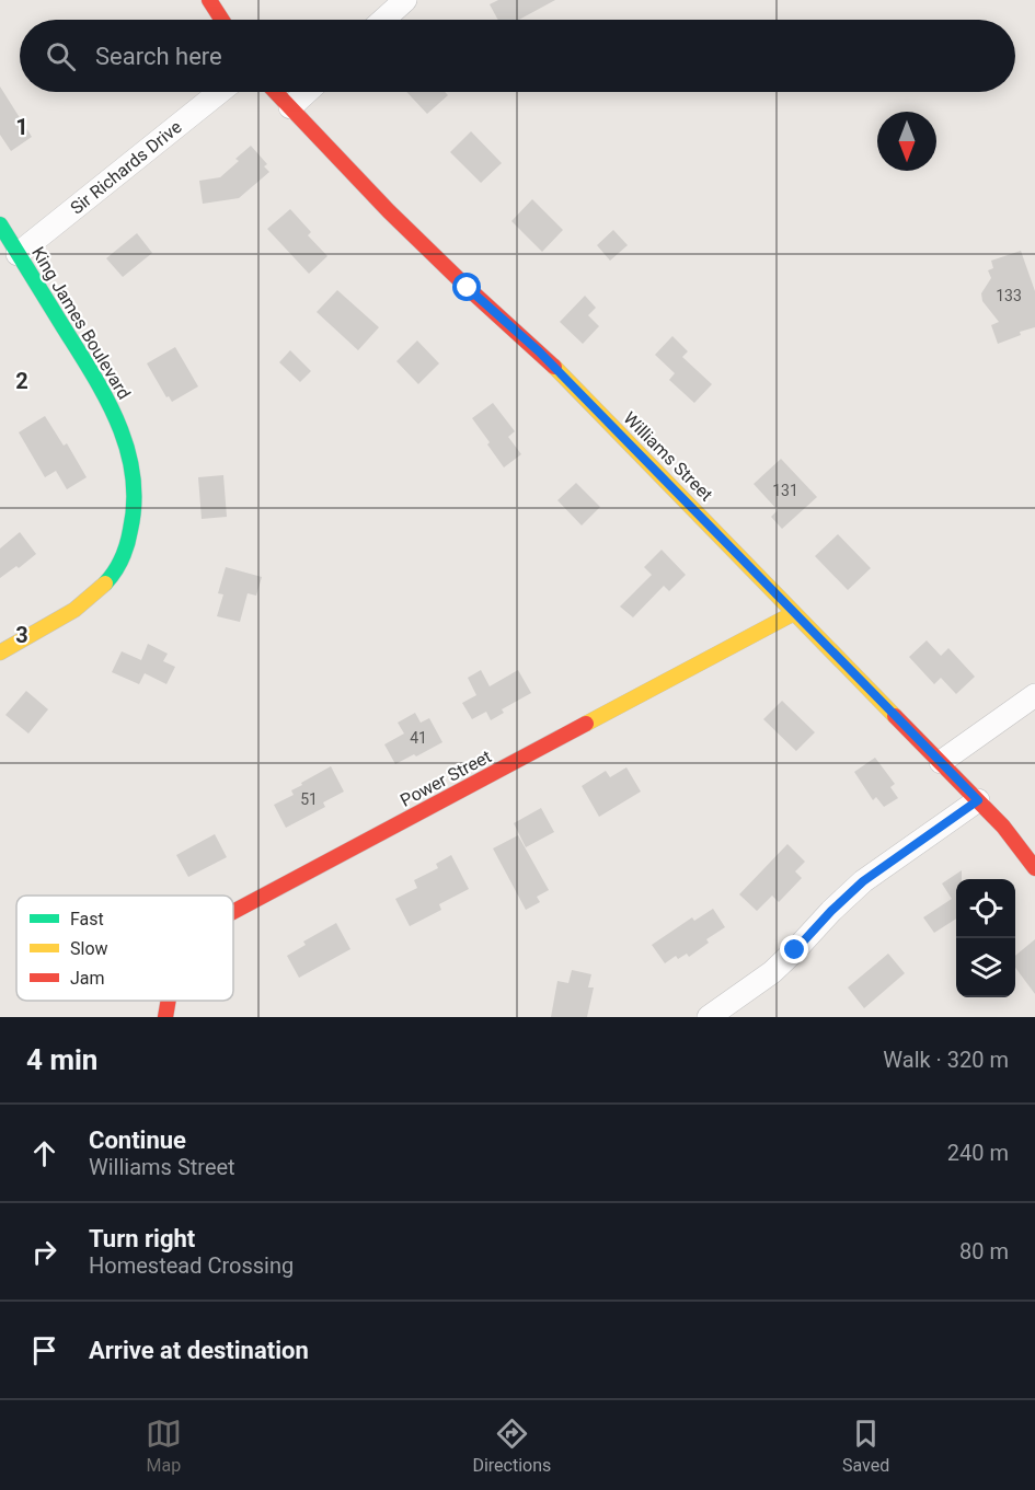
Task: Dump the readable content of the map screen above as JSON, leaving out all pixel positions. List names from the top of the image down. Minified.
{"streets":{"street":["Sir Richards Drive","King James Boulevard","Williams Street","Power Street"]},"crossings":[["Sir Richards Drive","King James Boulevard"],["Williams Street","Power Street"]],"house_numbers":["133","131","41","51"],"legend":["Fast","Slow","Jam"],"north":"bottom","page":{"search":"Search here","heading":["4 min","Walk · 320 m"],"list":[["Continue","Williams Street","240 m"],["Turn right","Homestead Crossing","80 m"],"Arrive at destination"],"nav":["Map","Directions","Saved"]},"grid":{"rows":["1","2","3"]}}
